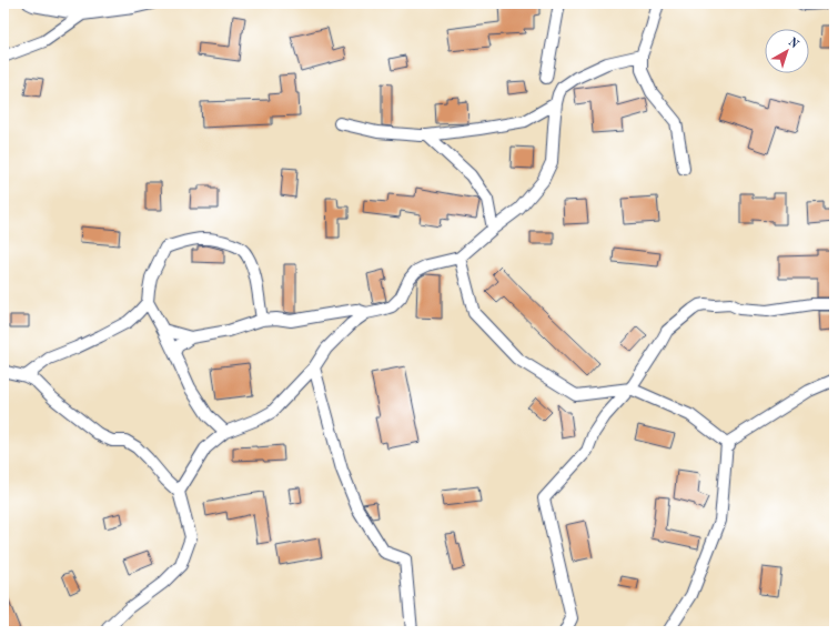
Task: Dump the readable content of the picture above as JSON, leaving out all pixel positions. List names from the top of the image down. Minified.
{"north":"top right"}
